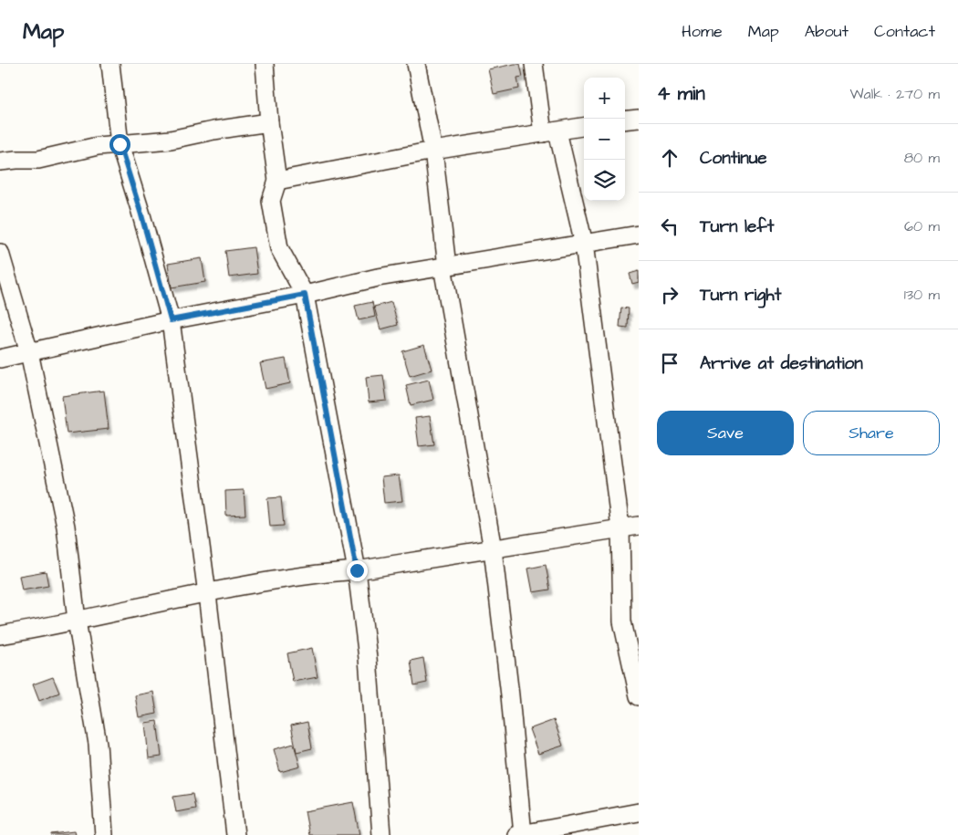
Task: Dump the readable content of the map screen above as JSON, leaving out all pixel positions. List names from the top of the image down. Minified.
{"page":{"header":"Map","nav":["Home","Map","About","Contact"],"heading":["4 min","Walk · 270 m"],"map_buttons":["+","−"],"list":[["Continue","80 m"],["Turn left","60 m"],["Turn right","130 m"],"Arrive at destination"],"buttons":["Save","Share"]}}
